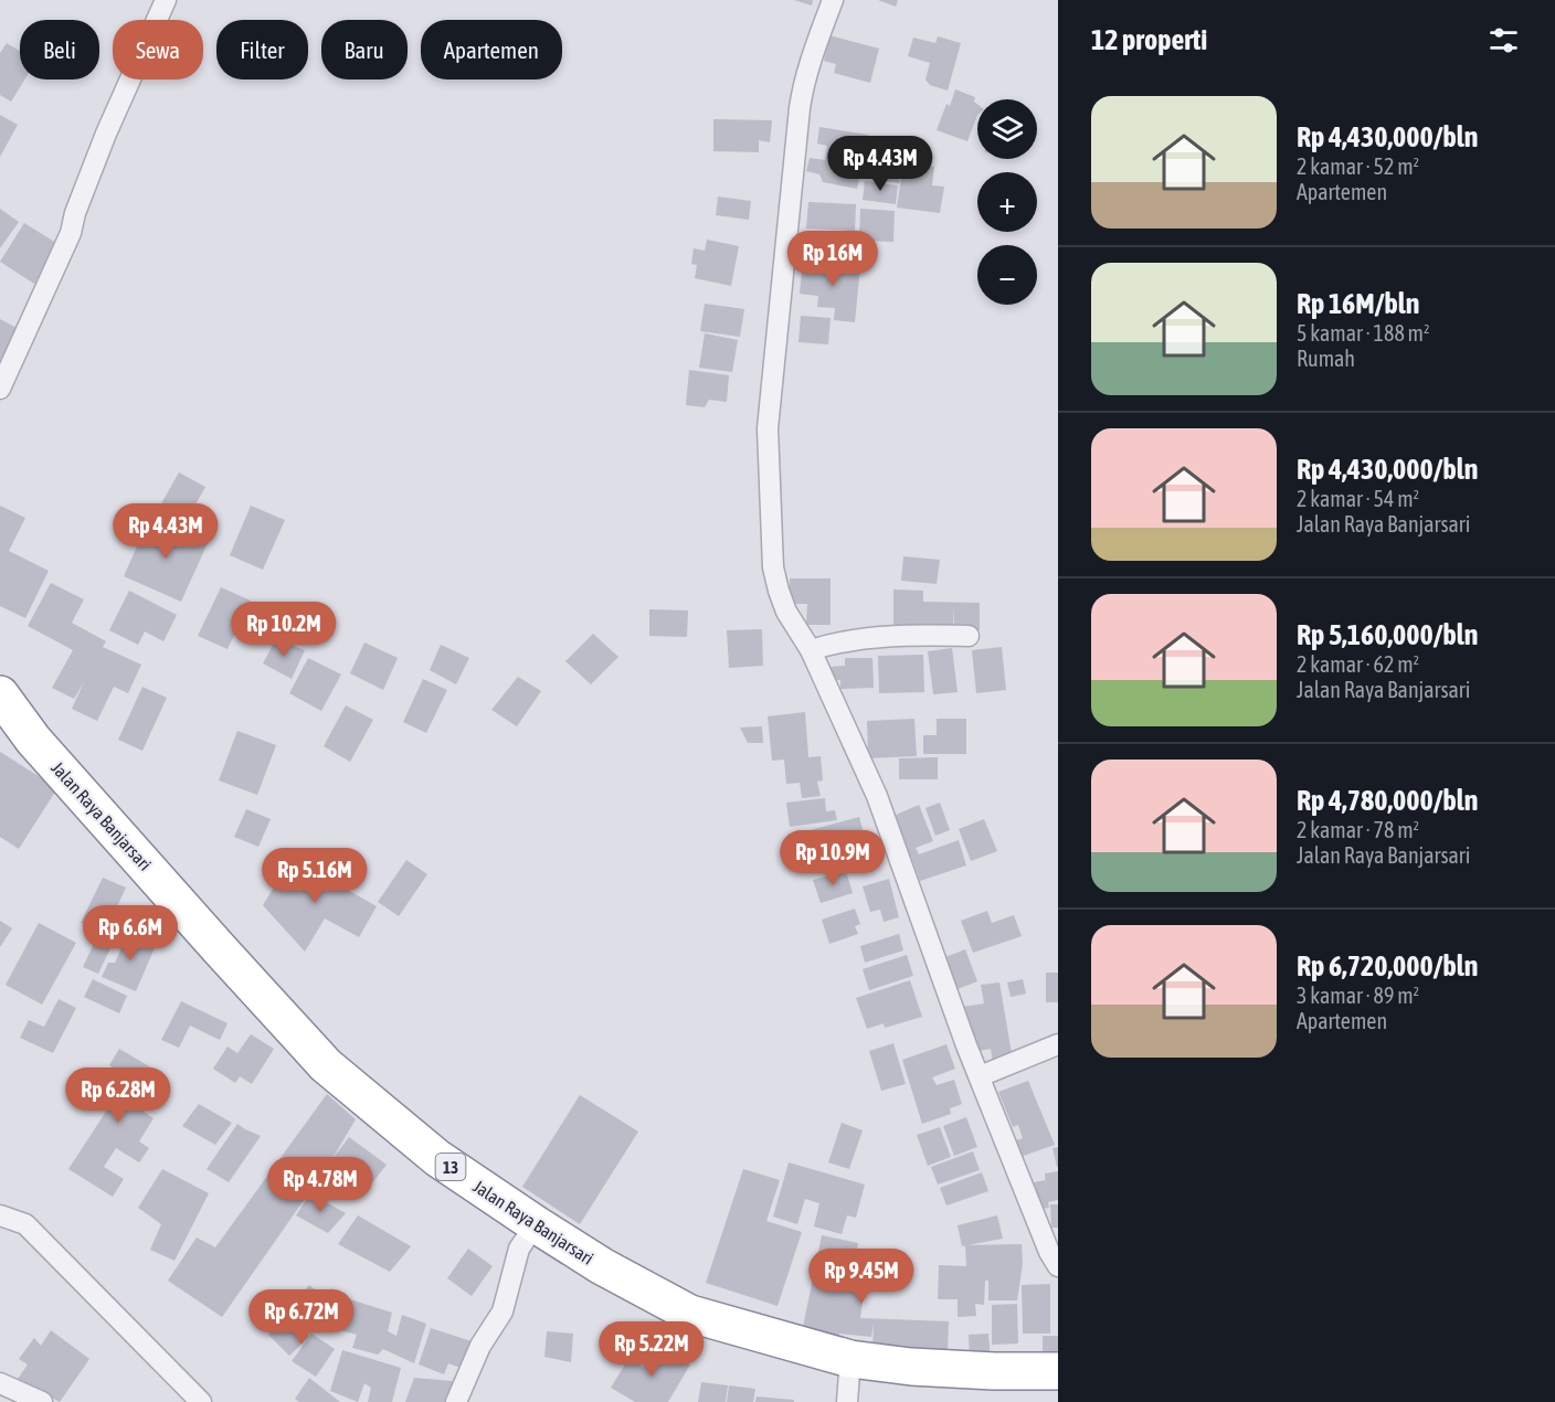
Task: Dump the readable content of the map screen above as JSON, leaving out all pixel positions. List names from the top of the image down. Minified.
{"streets":{"highway":["Jalan Raya Banjarsari","13"]},"page":{"heading":"12 properti","chip":["Beli","Sewa","Filter","Baru","Apartemen"],"list":[{"name":"Rp 4,430,000/bln","note":"2 kamar · 52 m² · Apartemen"},{"name":"Rp 16M/bln","note":"5 kamar · 188 m² · Rumah"},{"name":"Rp 4,430,000/bln","note":"2 kamar · 54 m² · Jalan Raya Banjarsari"},{"name":"Rp 5,160,000/bln","note":"2 kamar · 62 m² · Jalan Raya Banjarsari"},{"name":"Rp 4,780,000/bln","note":"2 kamar · 78 m² · Jalan Raya Banjarsari"},{"name":"Rp 6,720,000/bln","note":"3 kamar · 89 m² · Apartemen"}],"map_buttons":["+","−"],"price":["Rp 4.43M","Rp 16M","Rp 4.43M","Rp 10.2M","Rp 10.9M","Rp 5.16M","Rp 6.6M","Rp 6.28M","Rp 4.78M","Rp 9.45M","Rp 6.72M","Rp 5.22M"]}}
